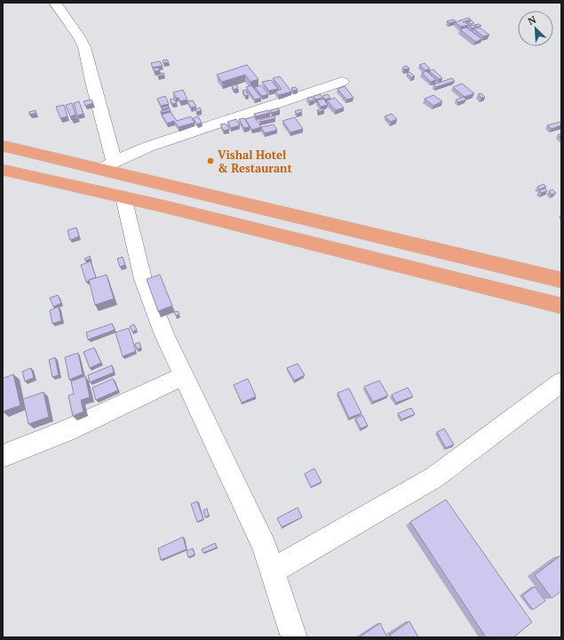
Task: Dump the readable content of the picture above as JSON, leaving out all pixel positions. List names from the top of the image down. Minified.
{"places":["Vishal Hotel & Restaurant"],"north":"top left"}
